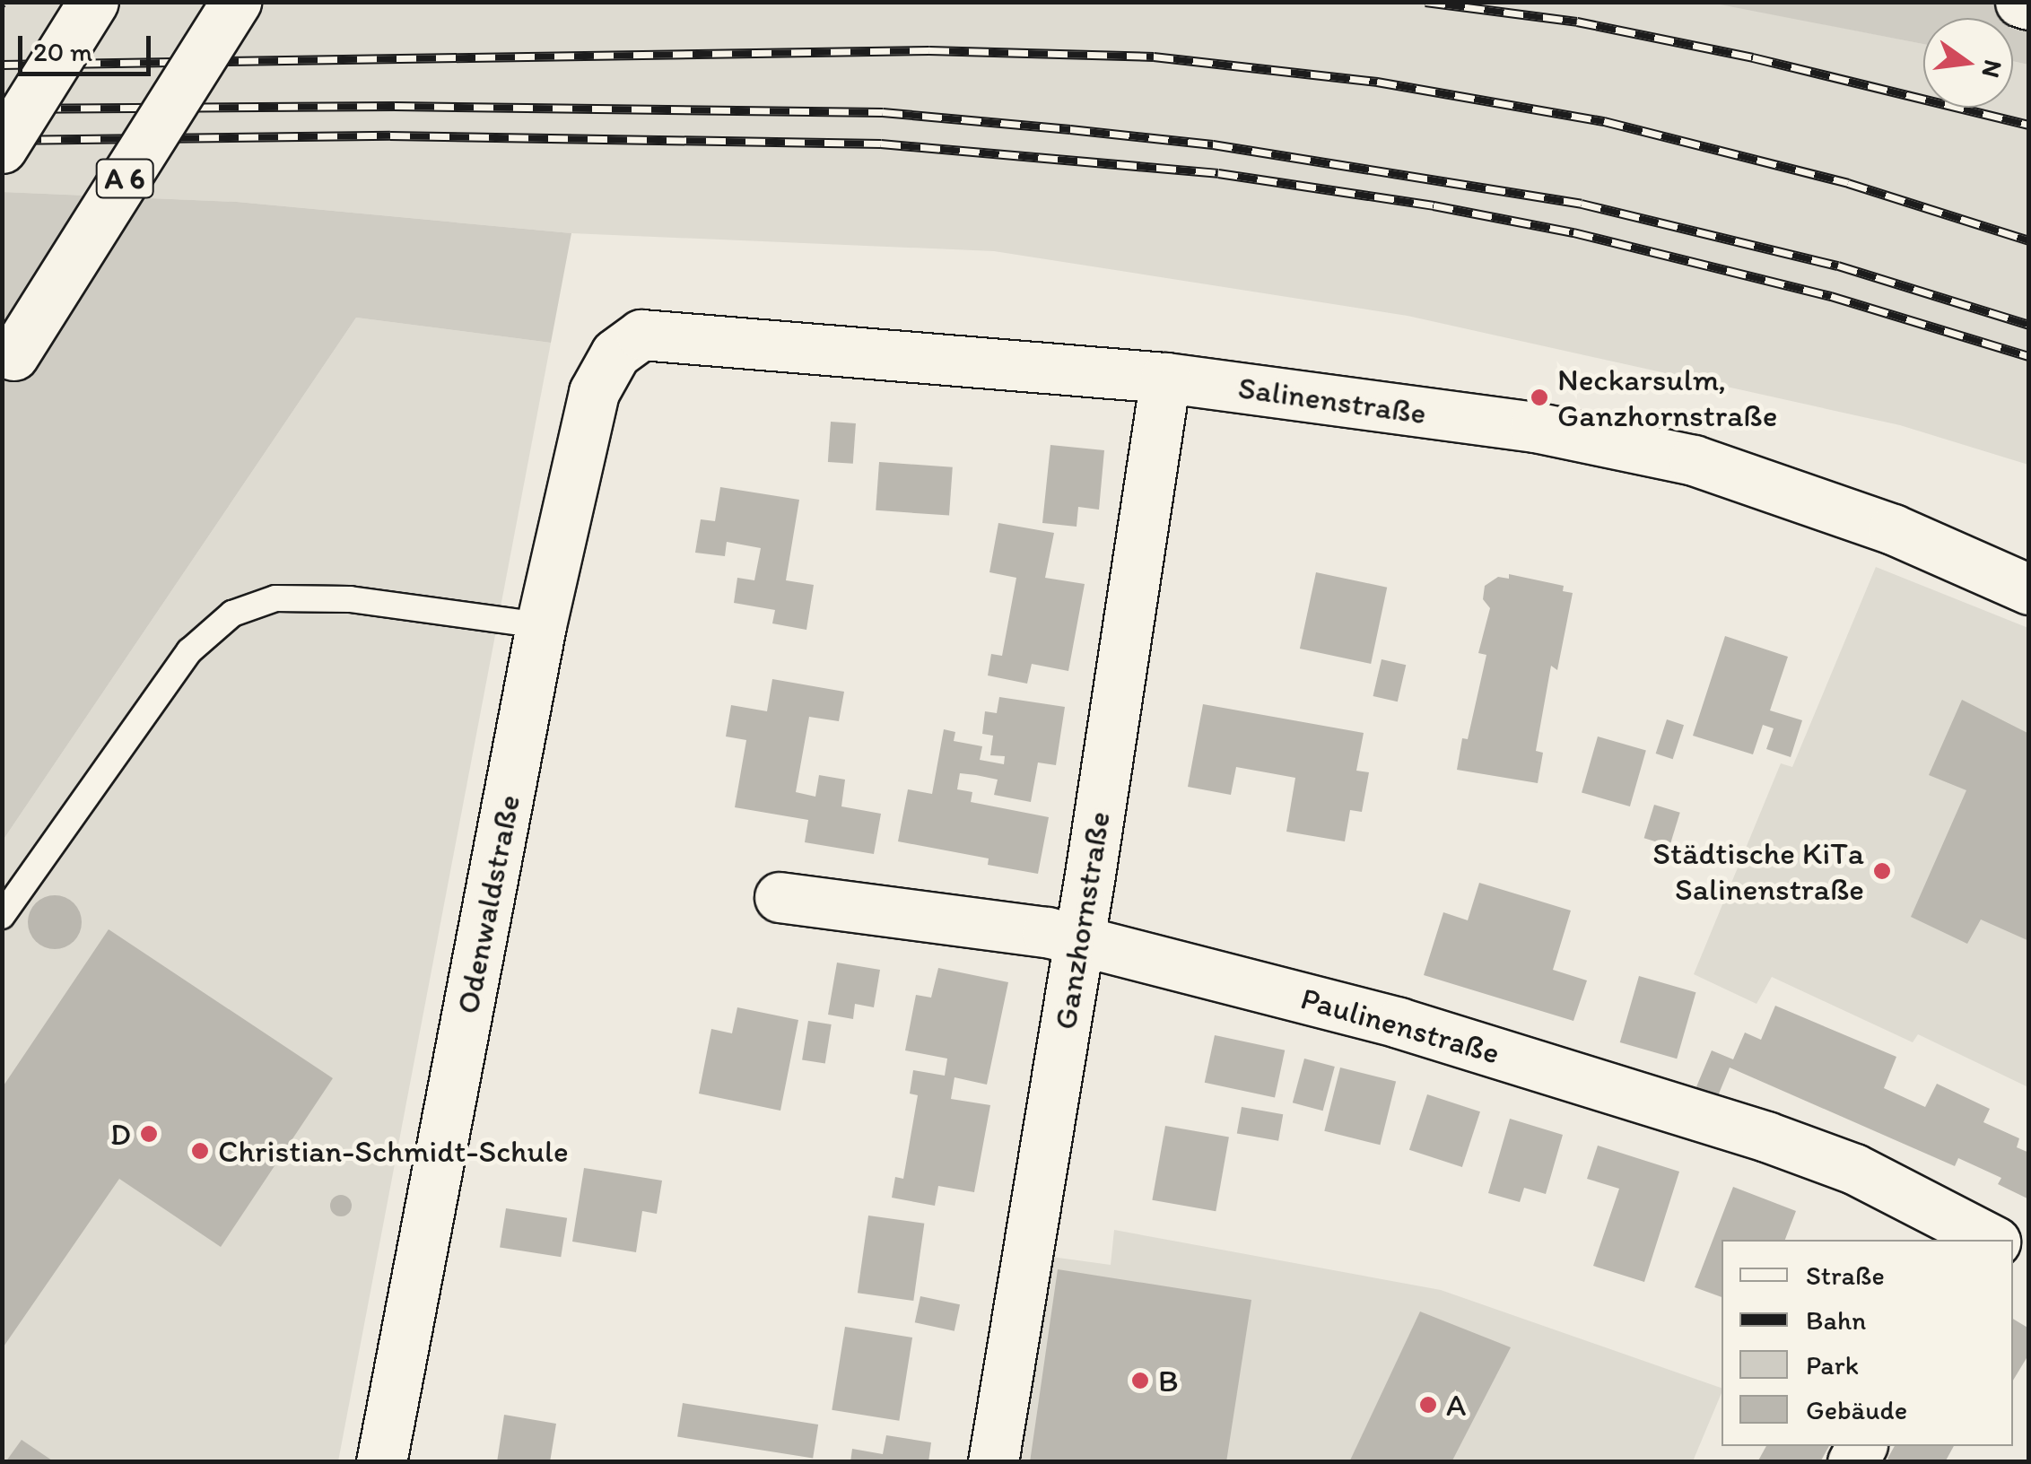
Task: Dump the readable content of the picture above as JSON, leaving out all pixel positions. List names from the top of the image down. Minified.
{"streets":{"main road":["A 6","Salinenstraße","Odenwaldstraße","Ganzhornstraße","Paulinenstraße"]},"crossings":[["Salinenstraße","Odenwaldstraße"],["Salinenstraße","Ganzhornstraße"],["Ganzhornstraße","Paulinenstraße"]],"places":["Neckarsulm, Ganzhornstraße","Städtische KiTa Salinenstraße","D","Christian-Schmidt-Schule","B","A"],"legend":["Straße","Bahn","Park","Gebäude"],"scale_bar":"20 m","north":"right"}
